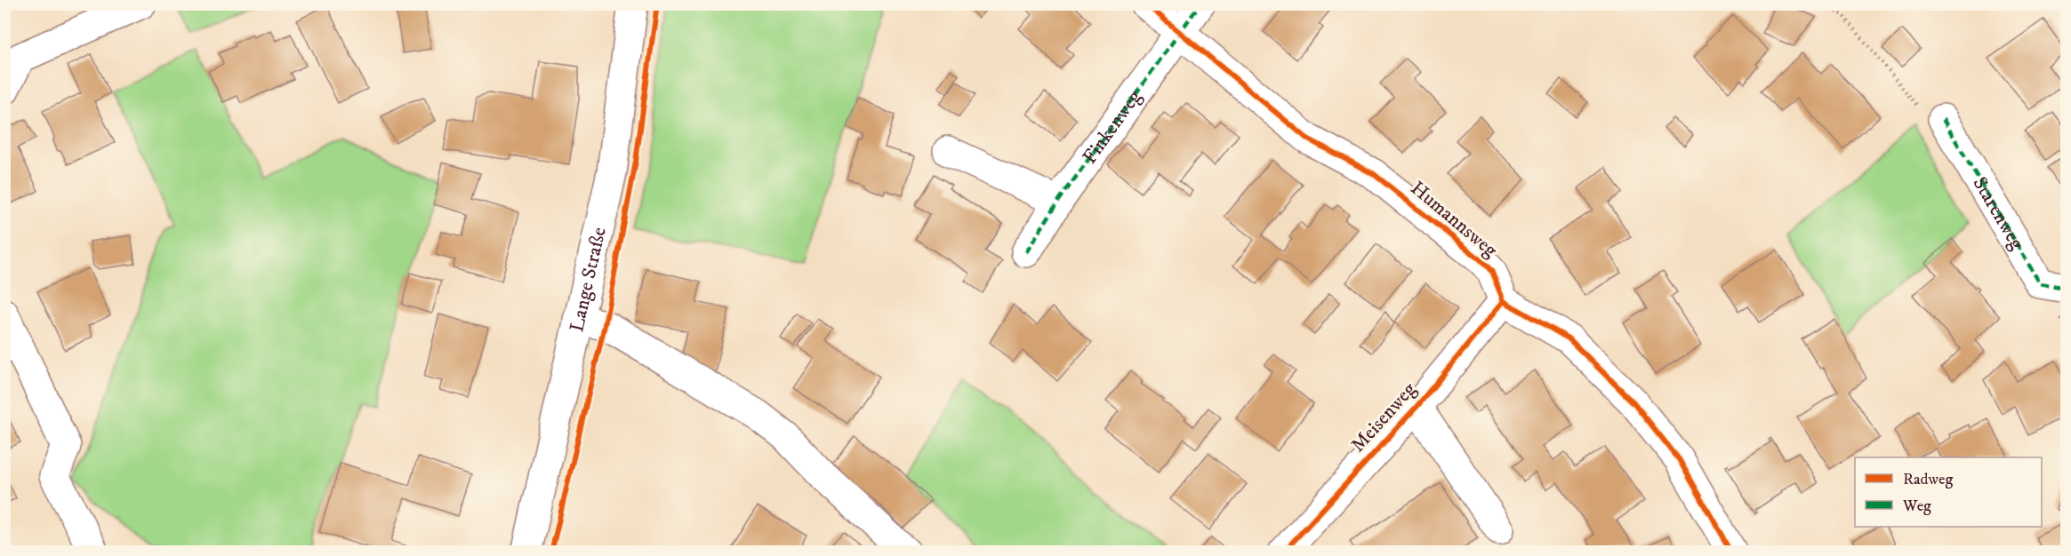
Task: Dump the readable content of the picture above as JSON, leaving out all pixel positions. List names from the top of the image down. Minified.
{"streets":{"street":["Finkenweg","Starenweg","Humannsweg","Lange Straße","Meisenweg"]},"crossings":[["Finkenweg","Humannsweg"],["Humannsweg","Meisenweg"]],"legend":["Radweg","Weg"]}
